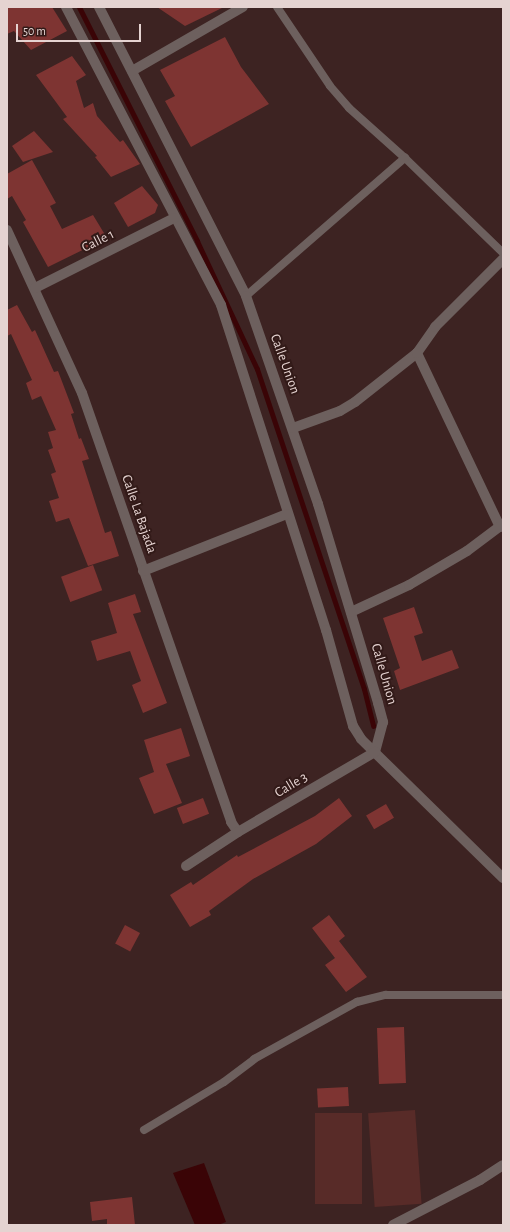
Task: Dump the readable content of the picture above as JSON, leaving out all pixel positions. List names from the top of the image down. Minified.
{"streets":{"street":["Calle 1","Calle Union","Calle La Bajada","Calle 3"]},"crossings":[["Calle 1","Calle La Bajada"],["Calle Union","Calle 3"],["Calle La Bajada","Calle 3"]],"scale_bar":"50 m"}
